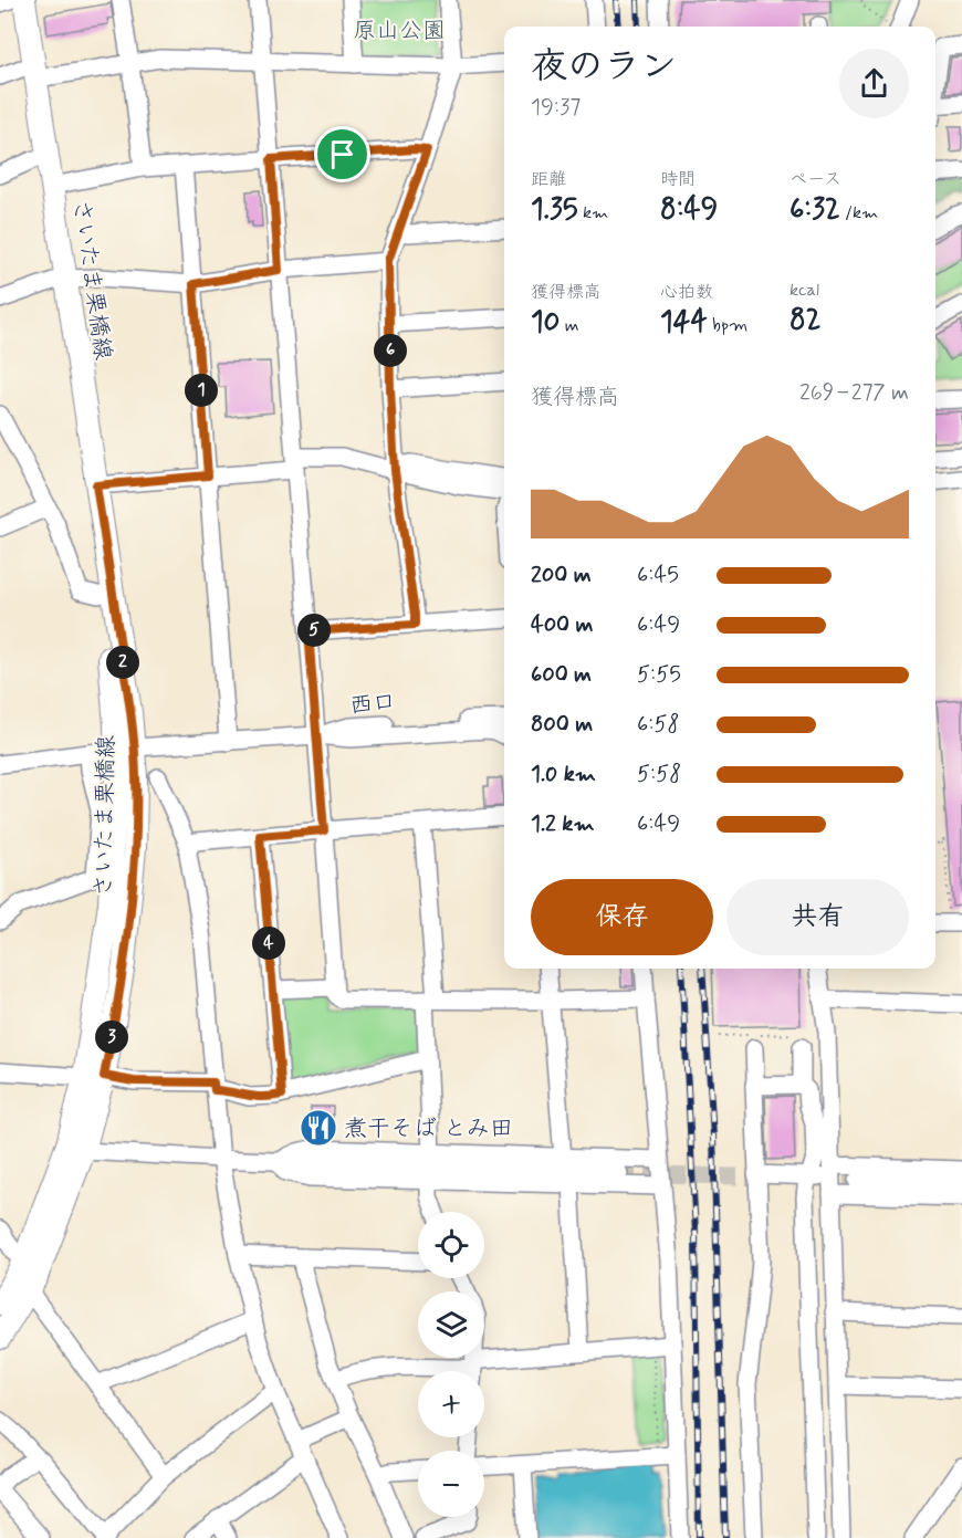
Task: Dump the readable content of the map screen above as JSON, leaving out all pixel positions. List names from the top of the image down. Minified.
{"streets":{"main road":["さいたま栗橋線"],"street":["西口"]},"parks":["原山公園"],"places":{"restaurant":["煮干そば とみ田"]},"page":{"heading":["夜のラン","19:37"],"stats":[["距離","1.35 km"],["時間","8:49"],["ペース","6:32 /km"],["獲得標高","10 m"],["心拍数","144 bpm"],["kcal","82"]],"pins":["6","1","5","2","4","3"],"chart":["獲得標高","269–277 m"],"list":[{"name":"200 m","note":"6:45"},{"name":"400 m","note":"6:49"},{"name":"600 m","note":"5:55"},{"name":"800 m","note":"6:58"},{"name":"1.0 km","note":"5:58"},{"name":"1.2 km","note":"6:49"}],"buttons":["保存","共有"],"map_buttons":["+","−"]}}
